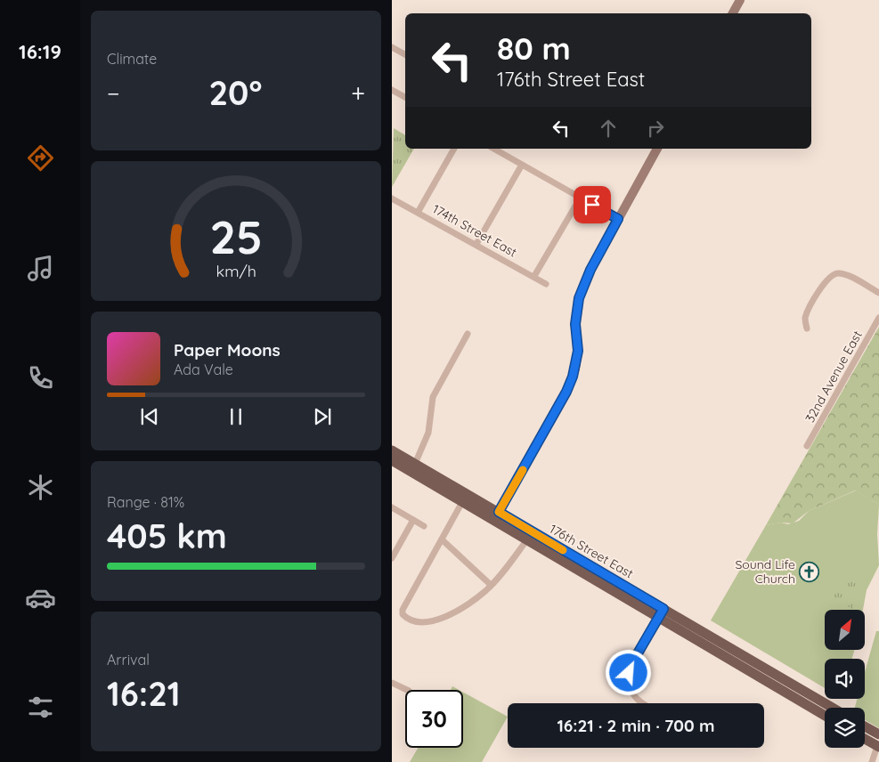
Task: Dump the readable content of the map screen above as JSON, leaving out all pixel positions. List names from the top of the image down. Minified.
{"streets":{"main road":["176th Street East"],"street":["174th Street East","32nd Avenue East"]},"places":{"church":["Sound Life Church"]},"north":"top right","page":{"tabs":"16:19","tile":["Climate",["Range · 81%","405 km"],["Arrival","16:21"]],"turn":["80 m","176th Street East"],"heat":["−","20°","+"],"song":["Paper Moons","Ada Vale"],"limit":"30","trip":"16:21 · 2 min · 700 m","gauge":["25","km/h"]}}
